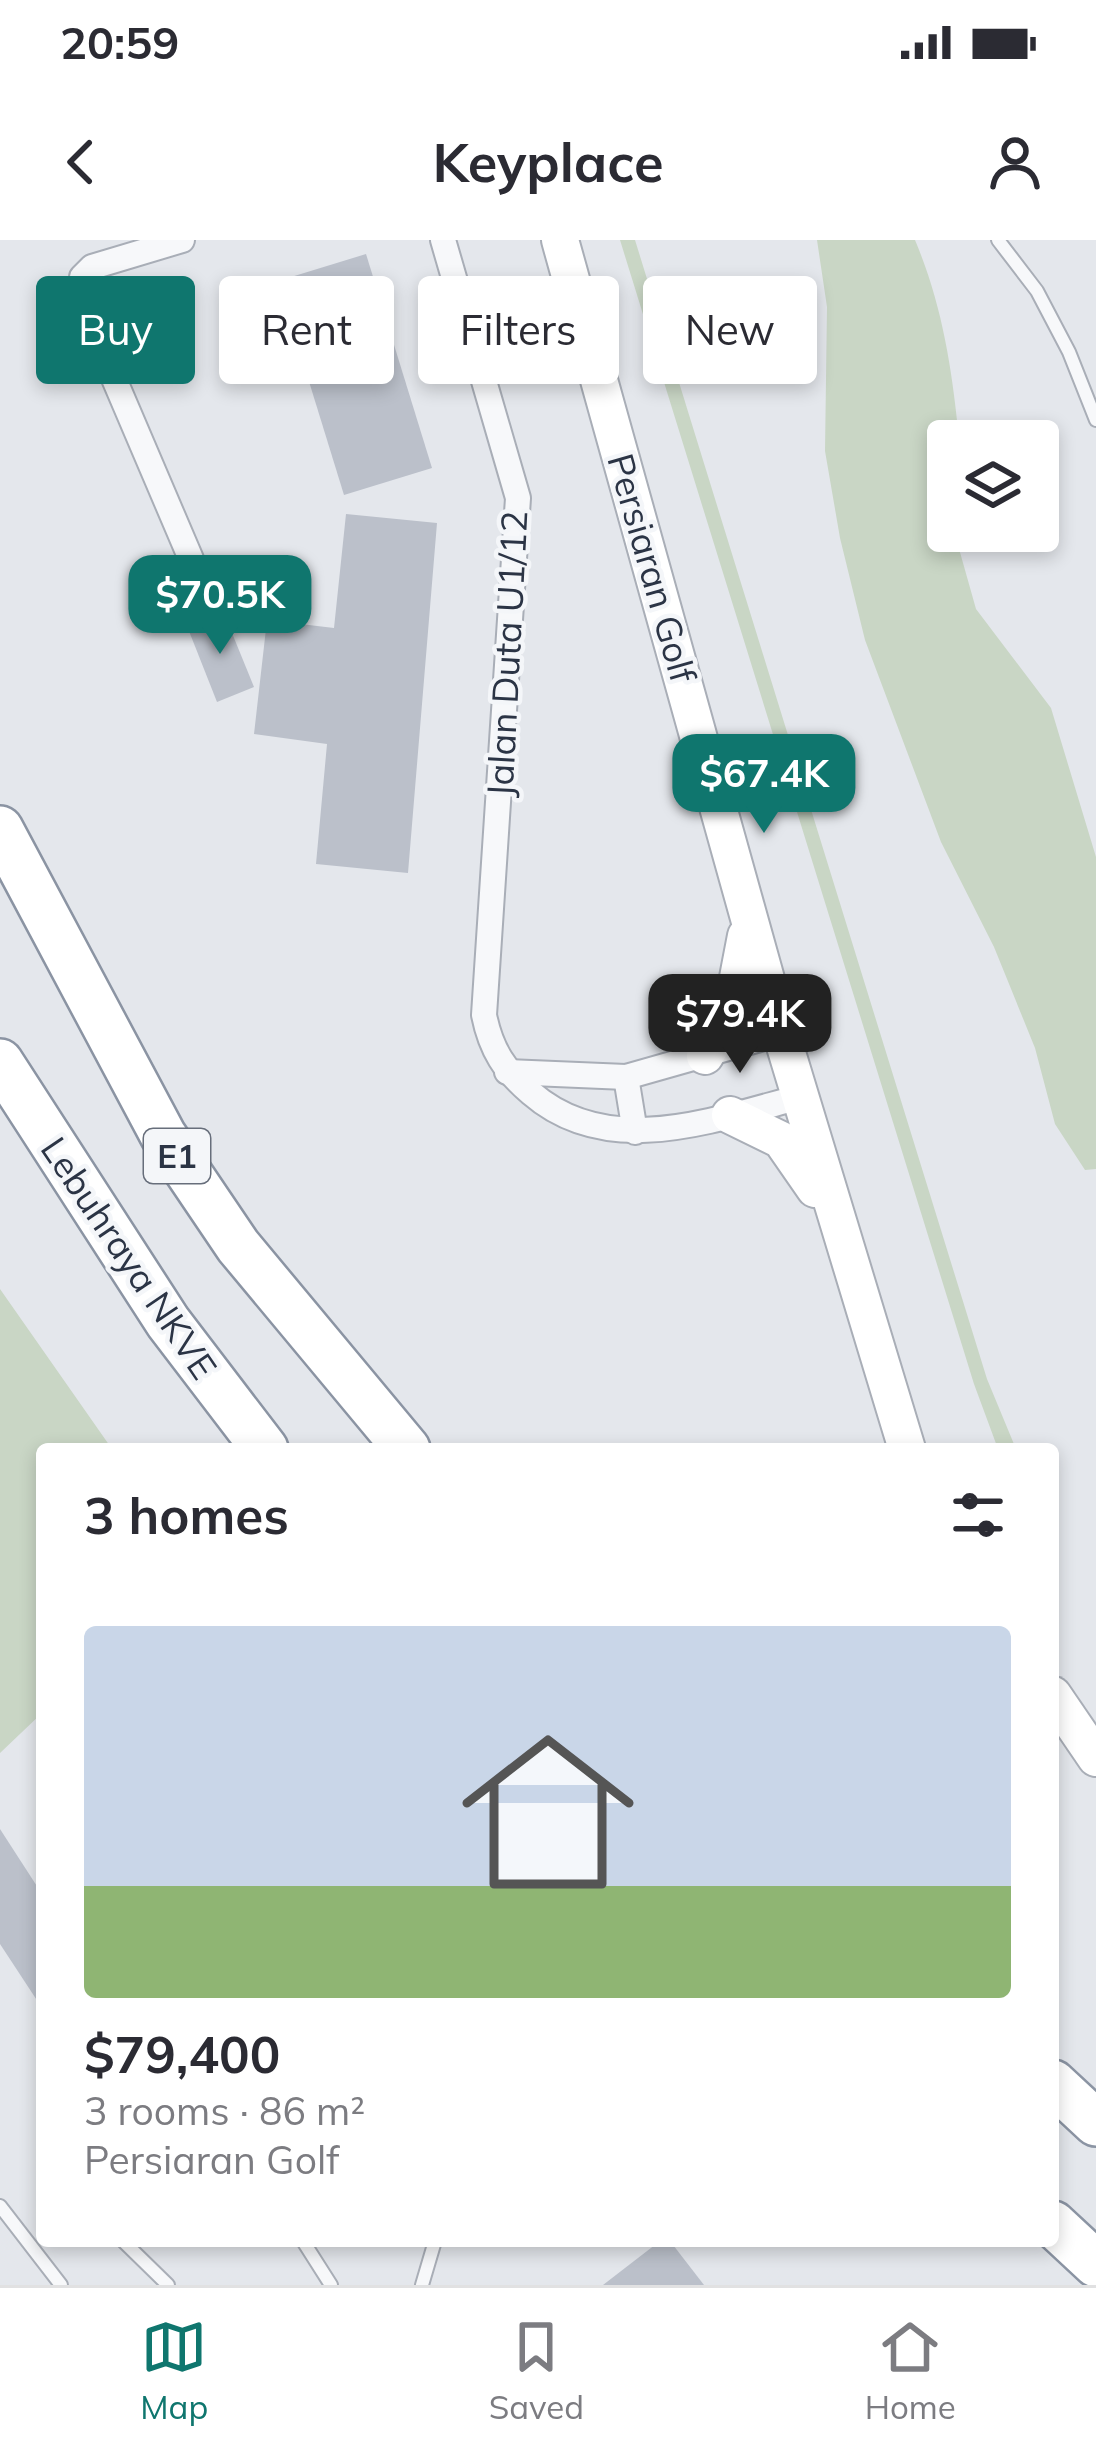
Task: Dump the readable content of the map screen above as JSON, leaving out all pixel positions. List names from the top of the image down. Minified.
{"streets":{"highway":["E1","Lebuhraya NKVE"],"street":["Persiaran Golf","Jalan Duta U1/12"]},"page":{"status":"20:59","header":"Keyplace","chip":["Buy","Rent","Filters","New"],"price":["$70.5K","$67.4K","$79.4K"],"heading":"3 homes","list":[{"name":"$79,400","note":"3 rooms · 86 m² · Persiaran Golf"}],"tabs":["Map","Saved","Home"]}}
